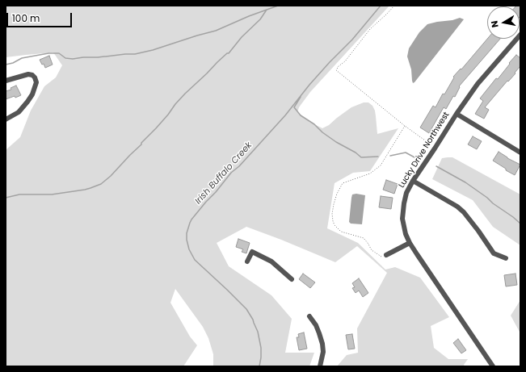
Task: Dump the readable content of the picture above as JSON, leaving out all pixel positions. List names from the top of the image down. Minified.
{"streets":{"street":["Lucky Drive Northwest"]},"water":["Irish Buffalo Creek"],"scale_bar":"100 m","north":"left"}
